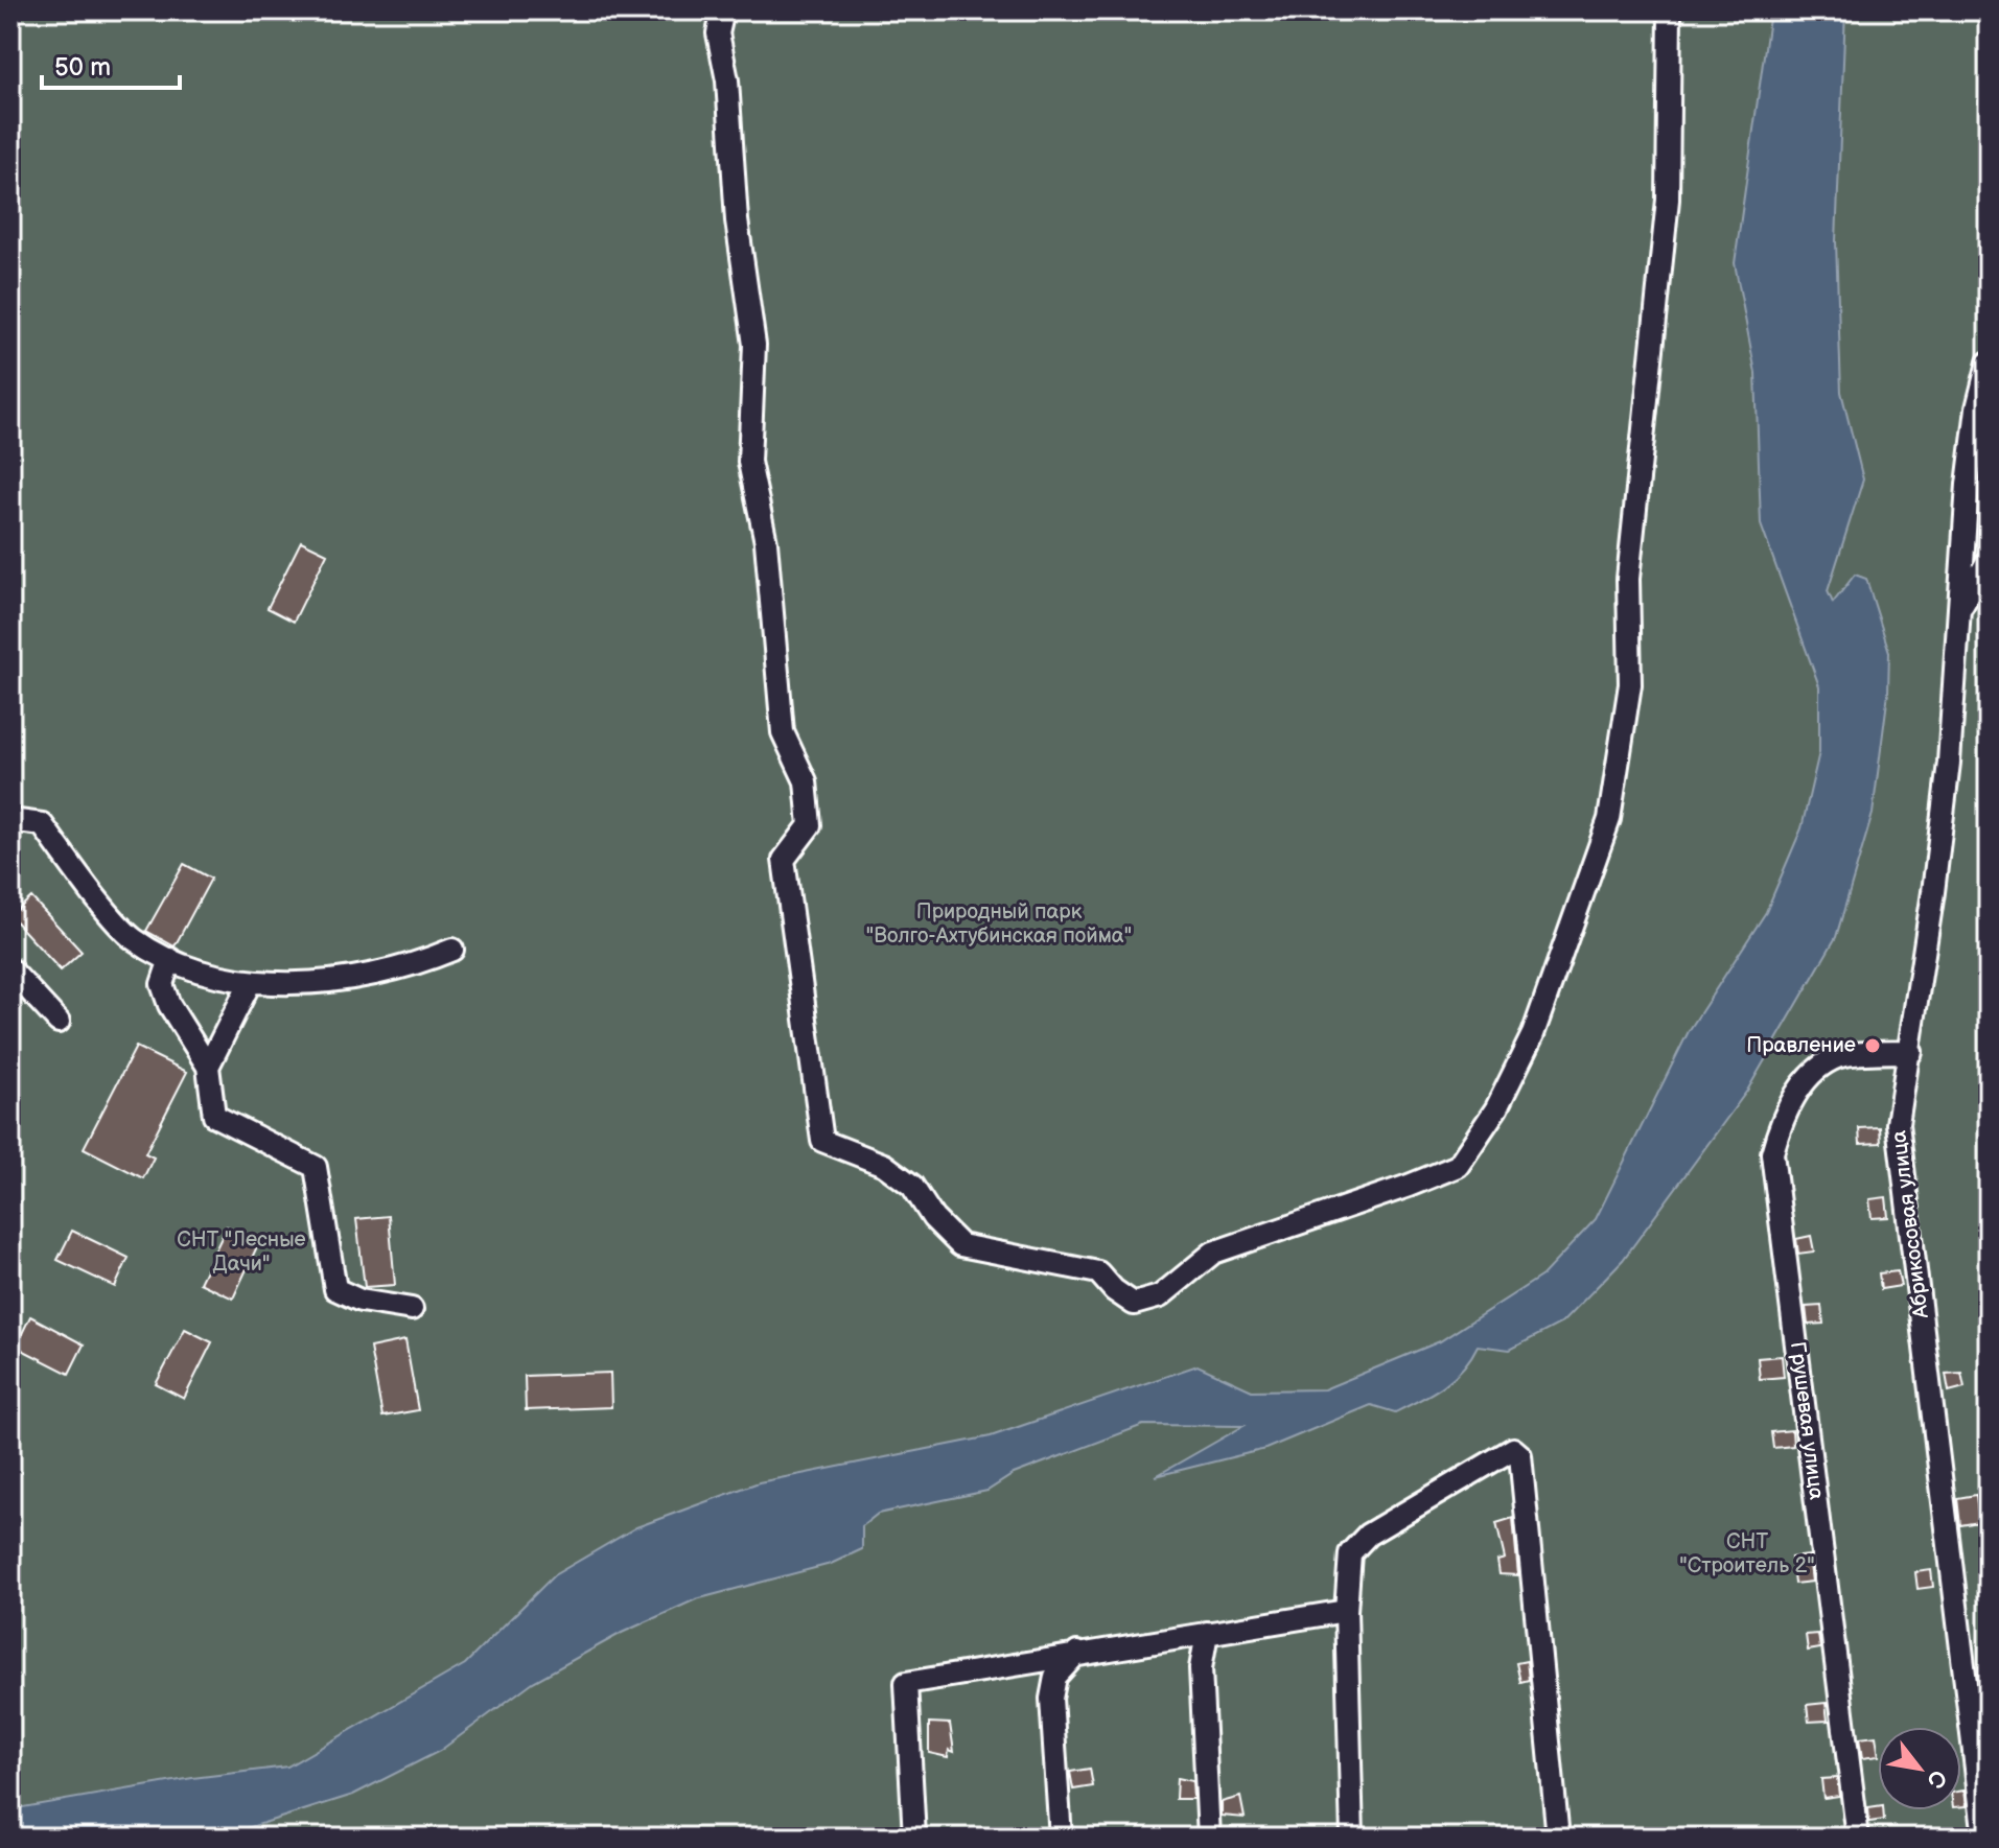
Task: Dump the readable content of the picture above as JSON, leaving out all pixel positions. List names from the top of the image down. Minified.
{"streets":{"street":["Абрикосовая улица","Грушевая улица"]},"crossings":[["Абрикосовая улица","Грушевая улица"]],"parks":["Природный парк \"Волго-Ахтубинская пойма\"","СНТ \"Лесные Дачи\"","СНТ \"Строитель 2\""],"places":["Правление"],"scale_bar":"50 m","north":"bottom right"}
